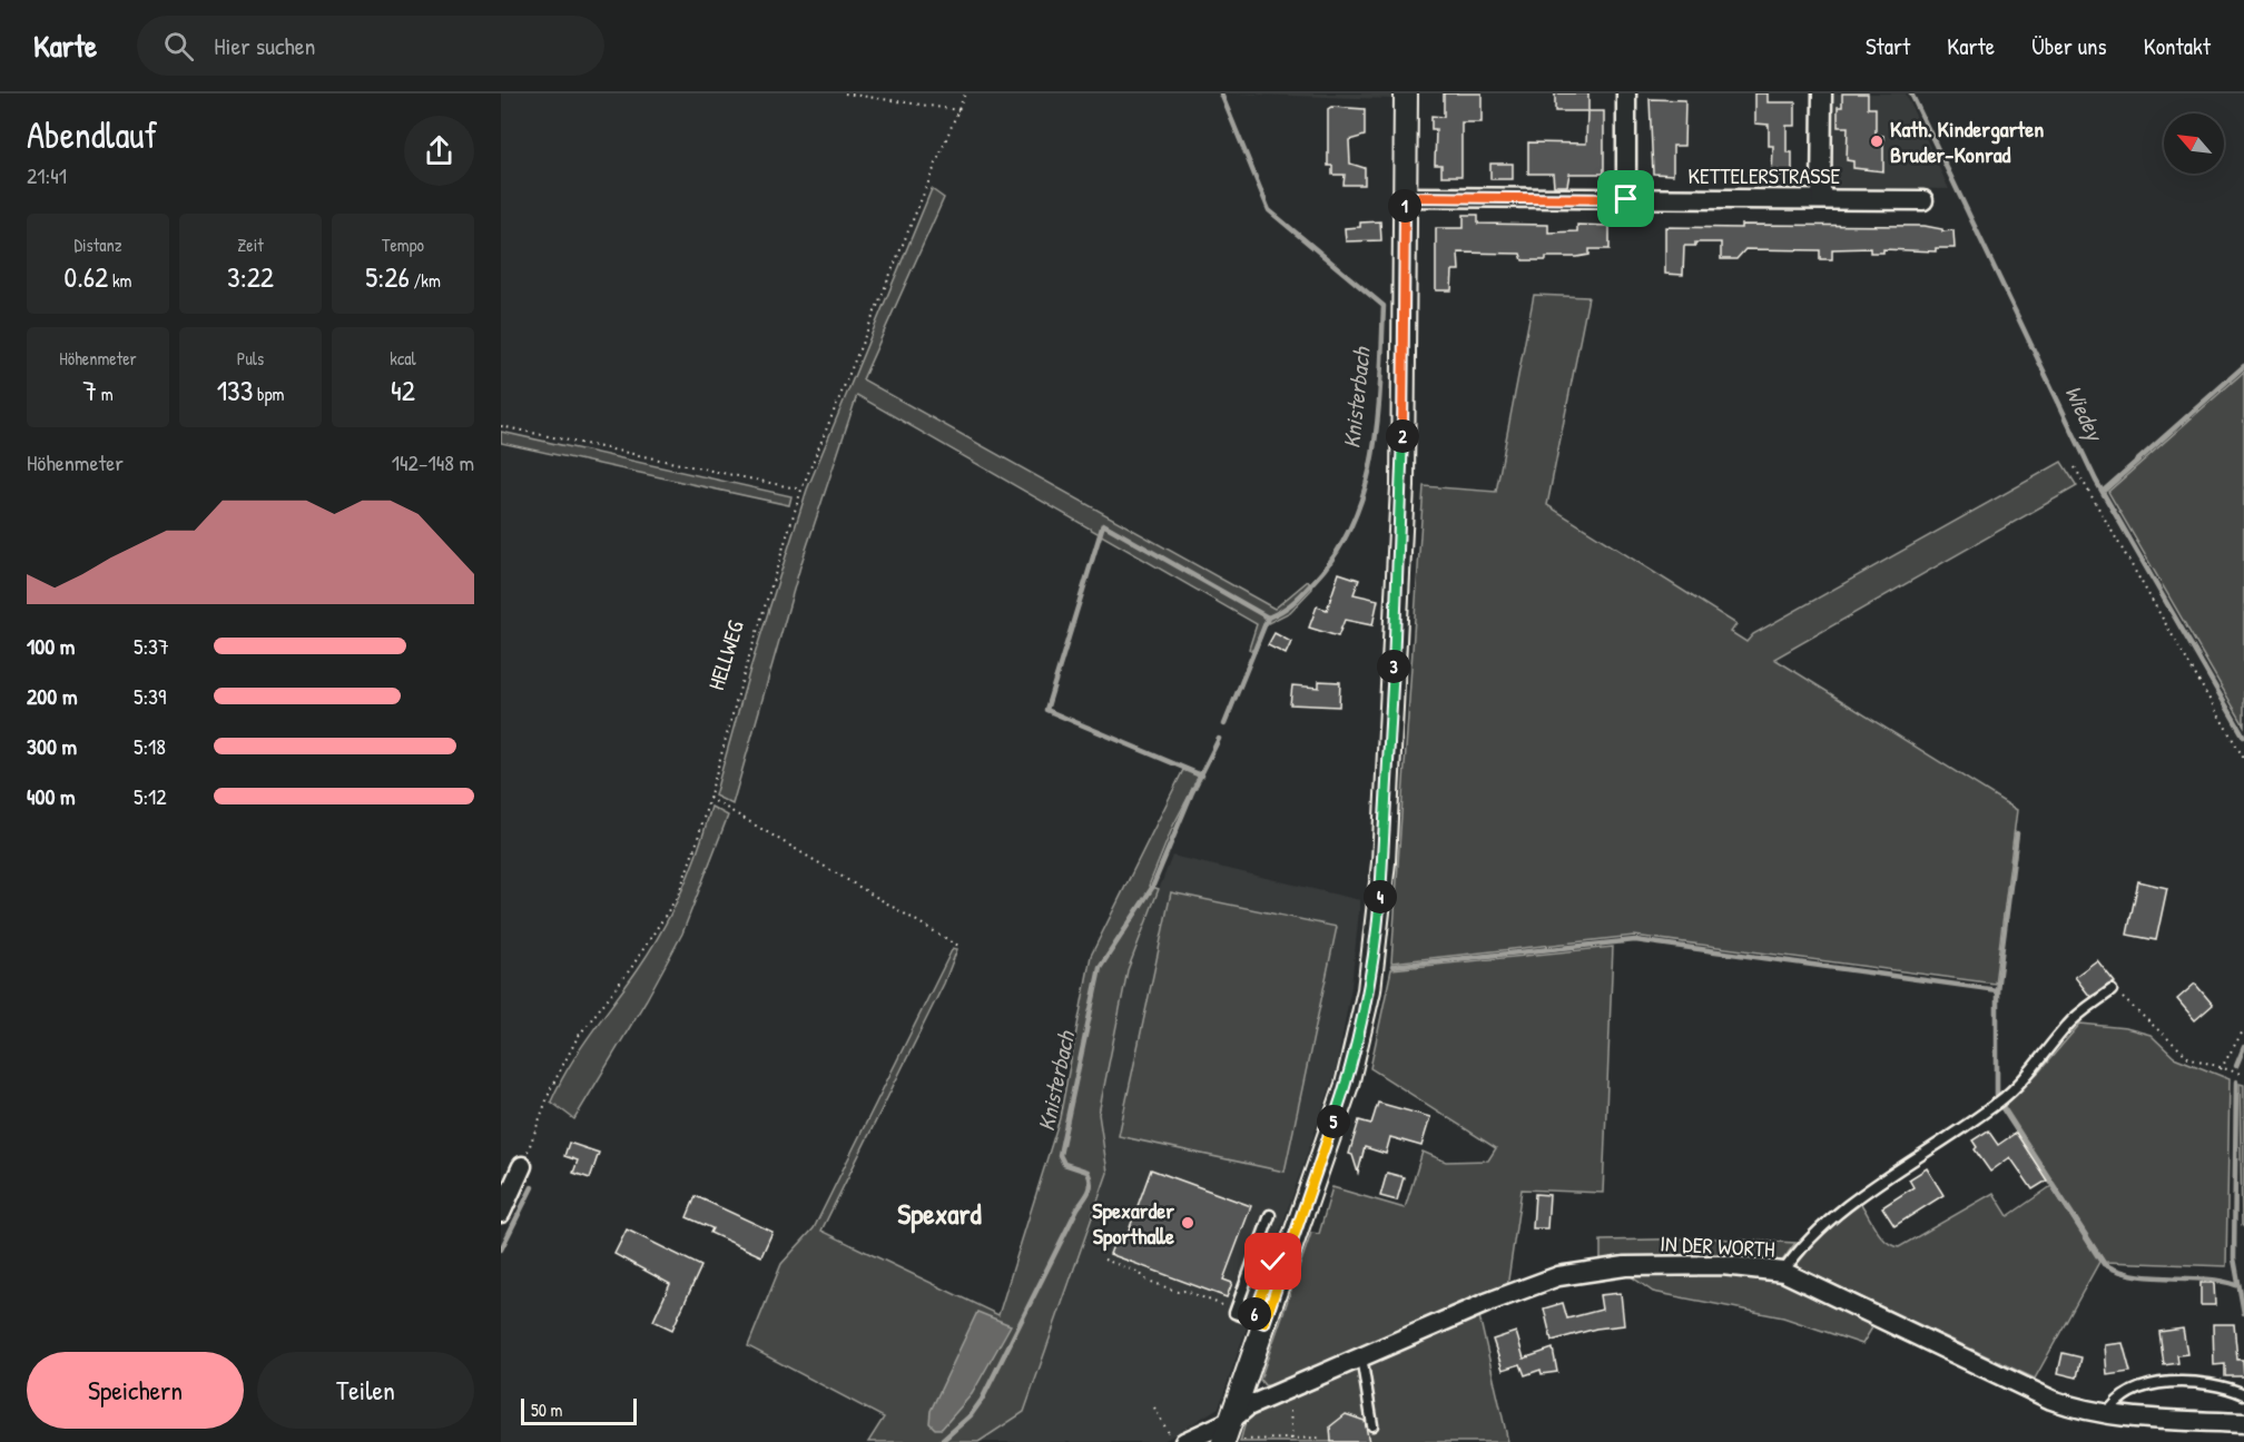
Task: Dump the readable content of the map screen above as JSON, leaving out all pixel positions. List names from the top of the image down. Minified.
{"streets":{"street":["KETTELERSTRASSE","IN DER WORTH"],"path":["HELLWEG"]},"districts":["Spexard"],"water":["Knisterbach","Wiedey"],"places":["Kath. Kindergarten Bruder-Konrad","Spexarder Sporthalle"],"scale_bar":"50 m","north":"top left","page":{"header":"Karte","search":"Hier suchen","nav":["Start","Karte","Über uns","Kontakt"],"heading":["Abendlauf","21:41"],"pins":["1","2","3","4","5","6"],"stats":[["Distanz","0.62 km"],["Zeit","3:22"],["Tempo","5:26 /km"],["Höhenmeter","7 m"],["Puls","133 bpm"],["kcal","42"]],"chart":["Höhenmeter","142–148 m"],"list":[{"name":"100 m","note":"5:37"},{"name":"200 m","note":"5:39"},{"name":"300 m","note":"5:18"},{"name":"400 m","note":"5:12"}],"buttons":["Speichern","Teilen"],"scale":"50 m"}}
